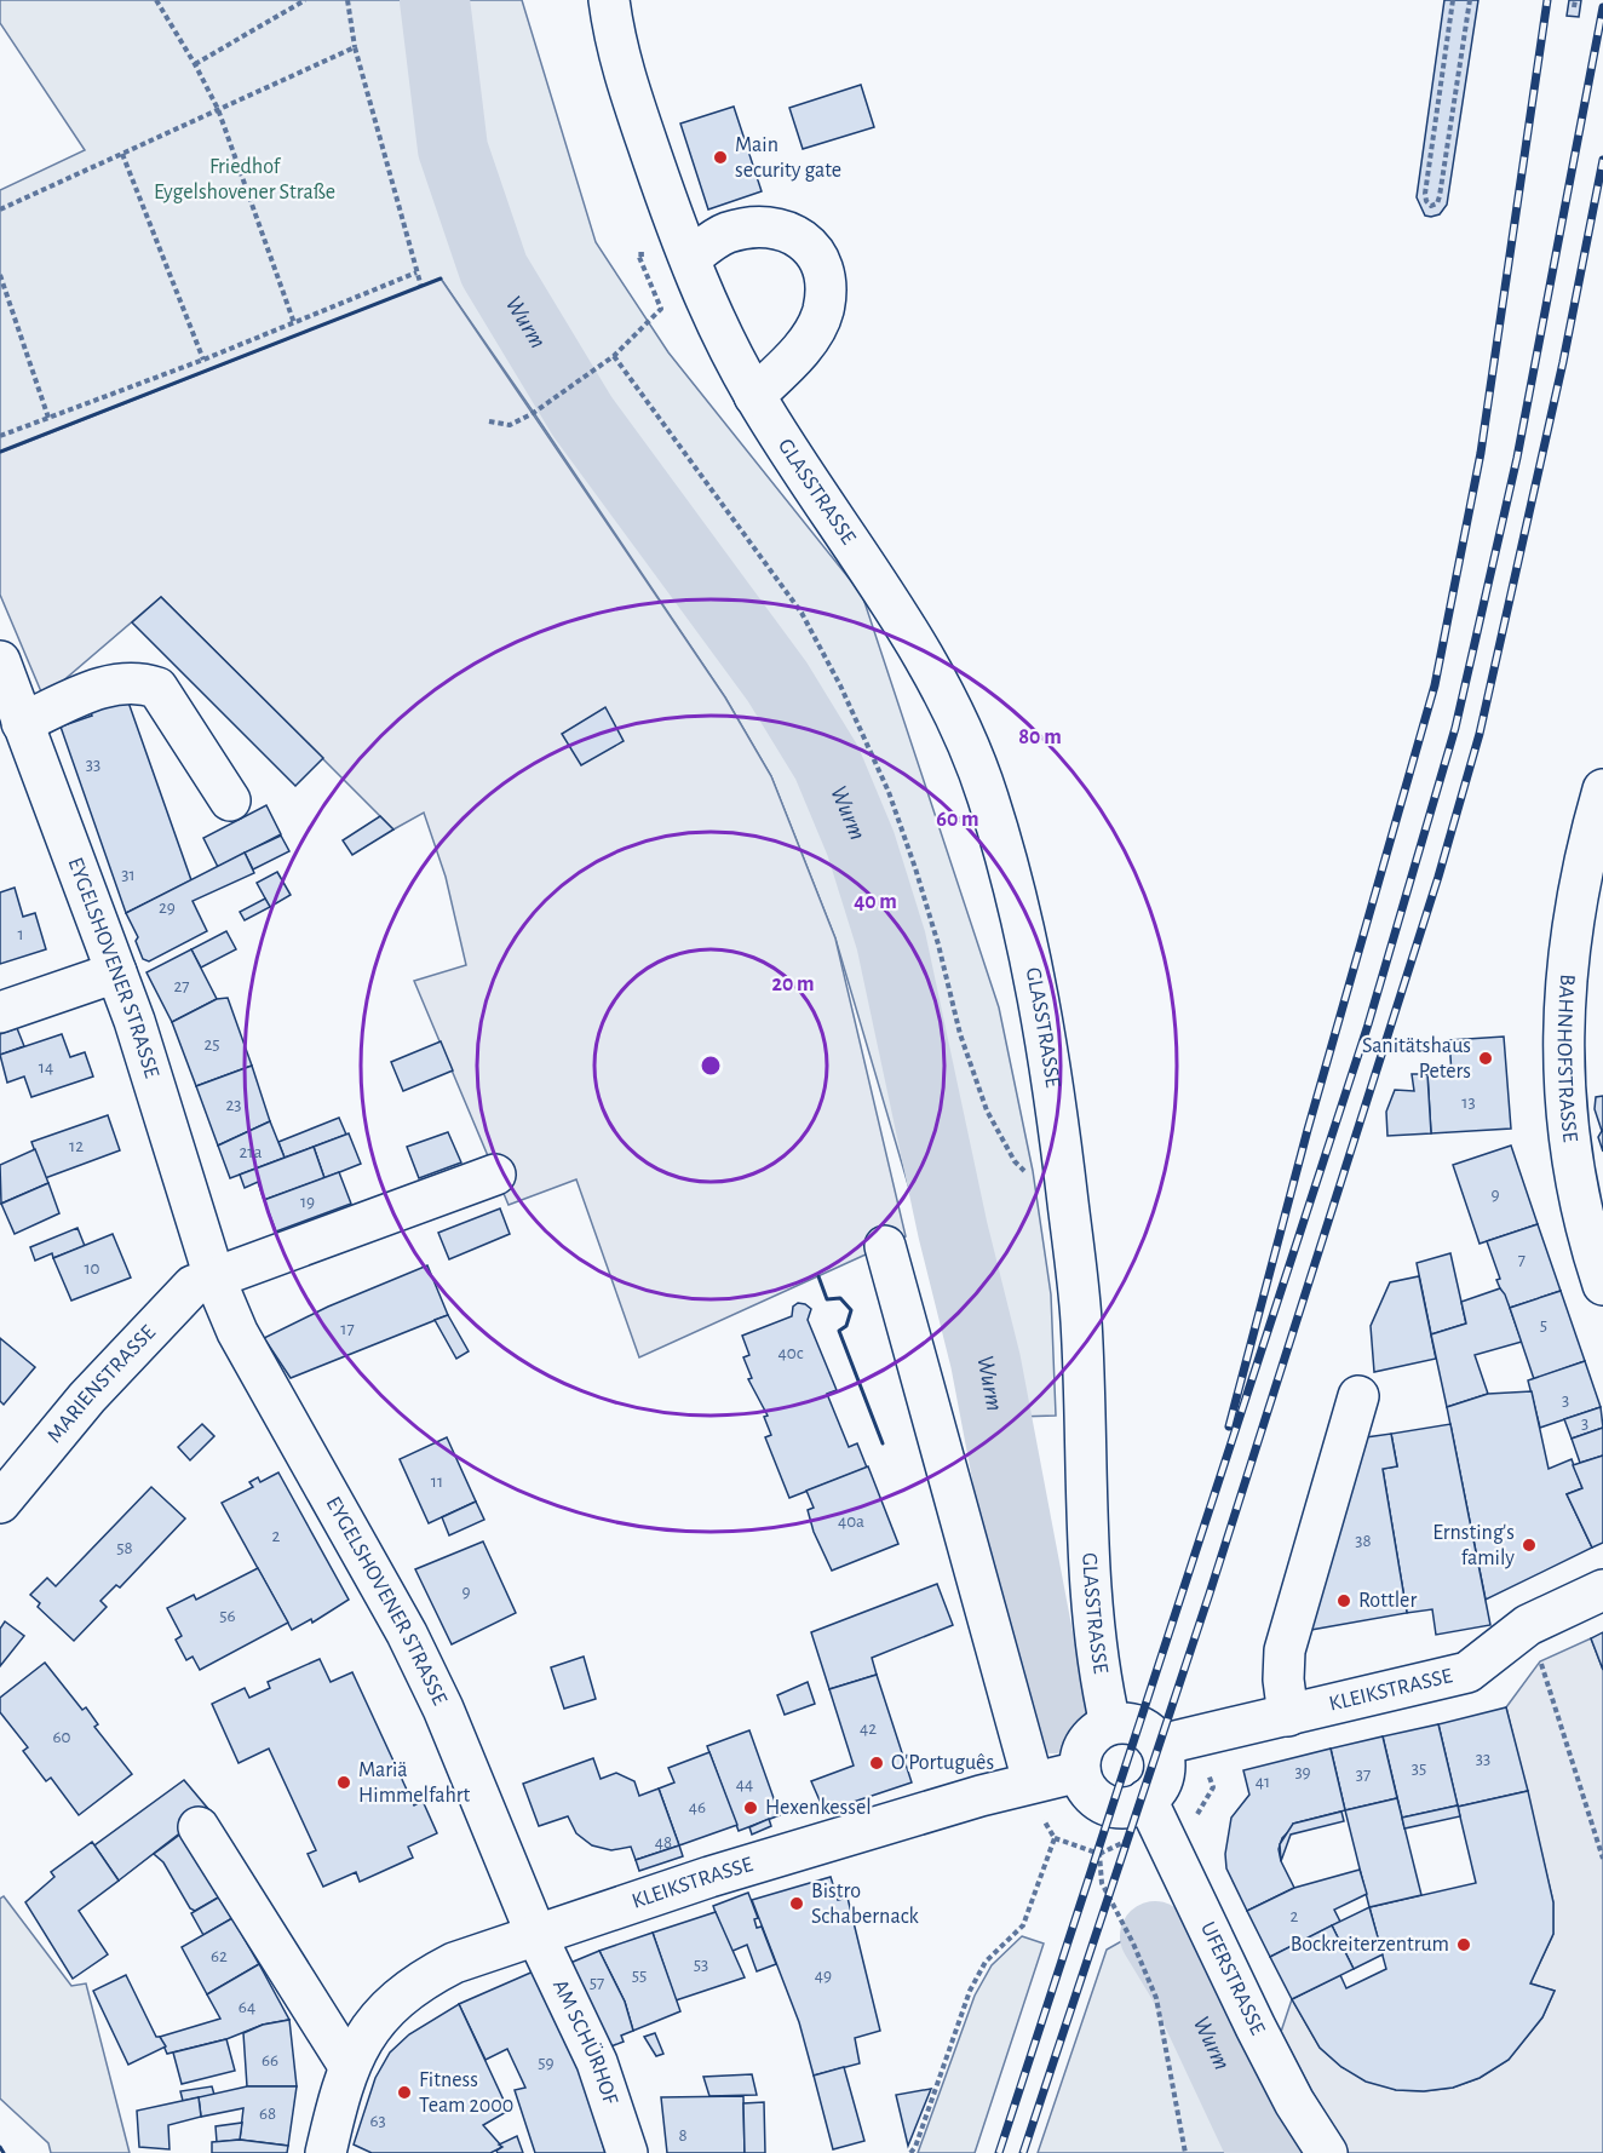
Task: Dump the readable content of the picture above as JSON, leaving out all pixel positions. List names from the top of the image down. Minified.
{"streets":{"street":["GLASSTRASSE","EYGELSHOVENER STRASSE","BAHNHOFSTRASSE","MARIENSTRASSE","KLEIKSTRASSE","UFERSTRASSE","AM SCHÜRHOF"]},"crossings":[["GLASSTRASSE","KLEIKSTRASSE"],["GLASSTRASSE","UFERSTRASSE"],["EYGELSHOVENER STRASSE","MARIENSTRASSE"],["EYGELSHOVENER STRASSE","KLEIKSTRASSE"],["EYGELSHOVENER STRASSE","AM SCHÜRHOF"],["KLEIKSTRASSE","UFERSTRASSE"],["KLEIKSTRASSE","AM SCHÜRHOF"]],"water":["Wurm"],"parks":["Friedhof Eygelshovener Straße"],"places":["Main security gate","Sanitätshaus Peters","Ernsting's family","Rottler","O'Português","Mariä Himmelfahrt","Hexenkessel","Bistro Schabernack","Bockreiterzentrum","Fitness Team 2000"],"house_numbers":["33","31","29","1","27","25","14","13","23","12","21a","9","19","7","10","5","17","40c","3","3","11","40a","2","38","58","9","56","42","60","33","35","39","37","41","44","46","48","2","62","53","55","49","57","64","66","59","68","63","8"],"rings":["80 m","60 m","40 m","20 m"]}
